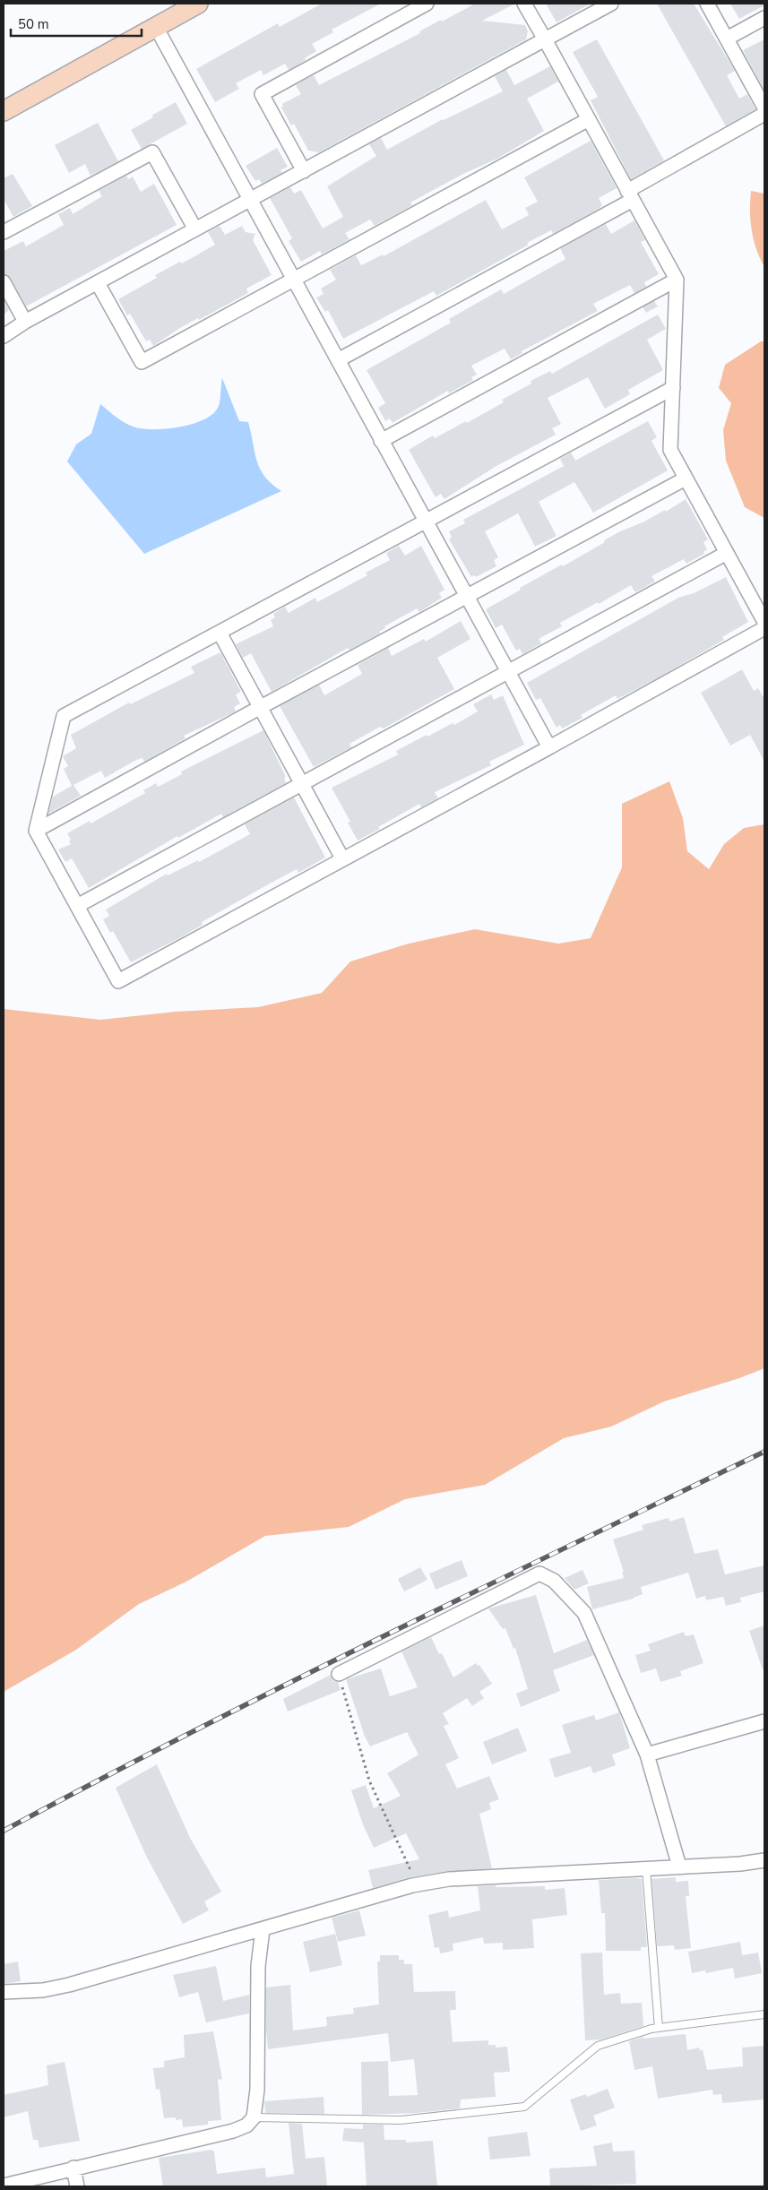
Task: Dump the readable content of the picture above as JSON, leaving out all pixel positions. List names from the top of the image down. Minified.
{"scale_bar":"50 m"}
